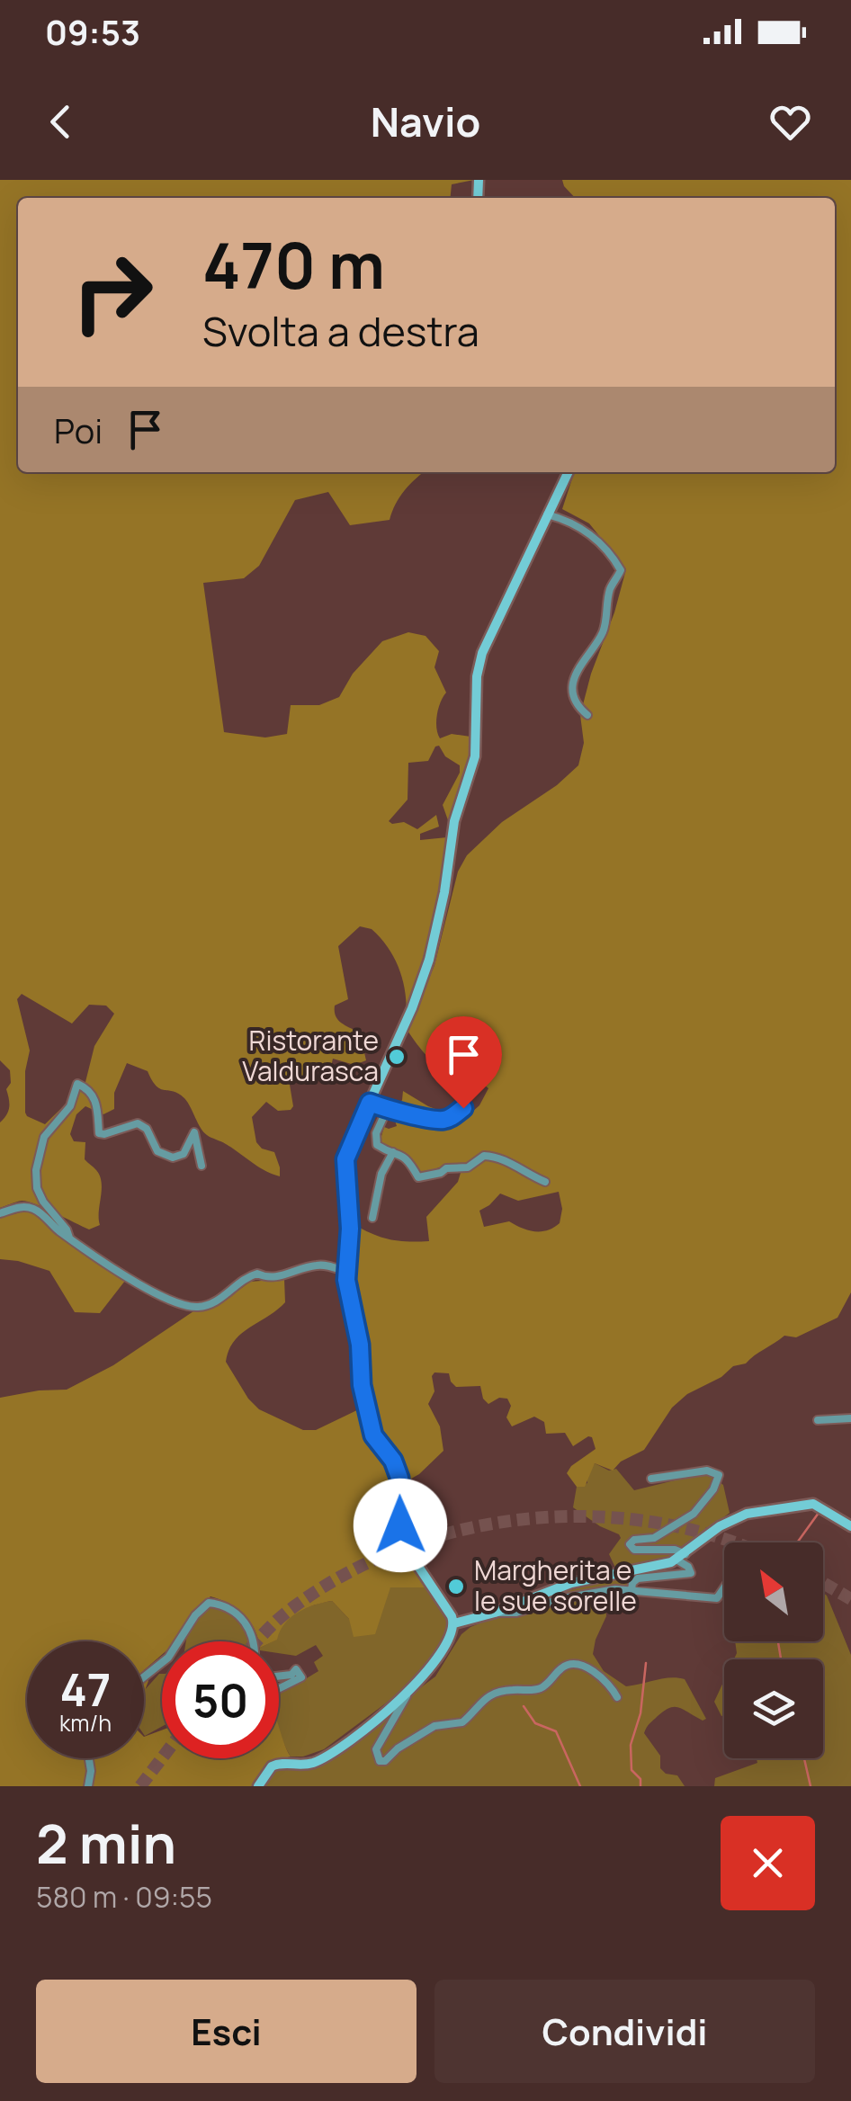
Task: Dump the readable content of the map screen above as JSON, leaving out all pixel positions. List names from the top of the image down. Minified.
{"places":["Ristorante Valdurasca","Margherita e le sue sorelle"],"north":"top left","page":{"status":"09:53","header":"Navio","turn":["470 m","Svolta a destra"],"then":"Poi","speed":"47 km/h","limit":"50","heading":["2 min","580 m · 09:55"],"buttons":["Esci","Condividi"]}}
